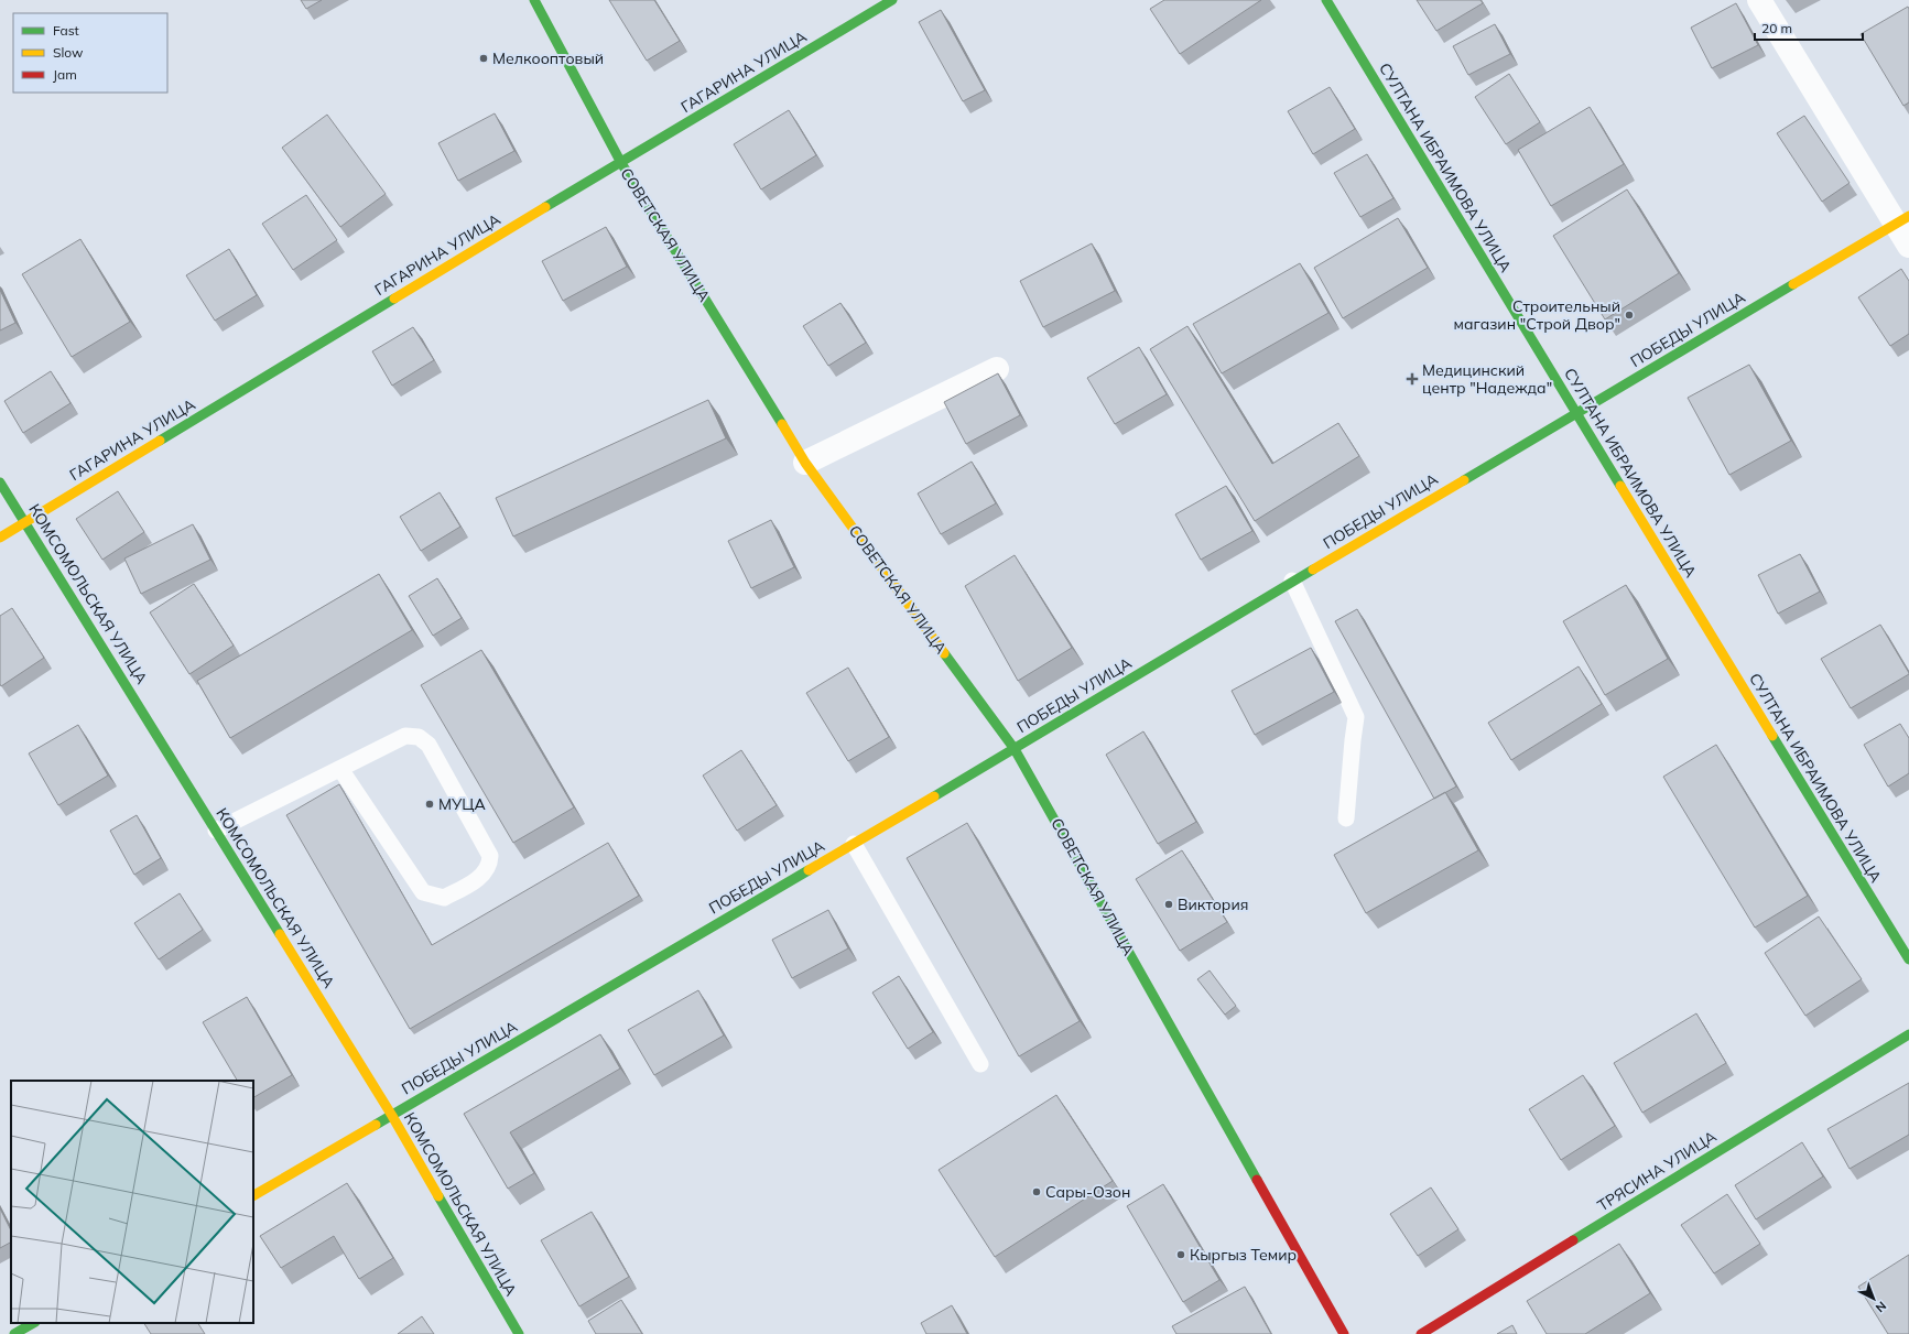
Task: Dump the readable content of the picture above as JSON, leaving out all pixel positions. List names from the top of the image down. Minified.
{"streets":{"main road":["ГАГАРИНА УЛИЦА","СУЛТАНА ИБРАИМОВА УЛИЦА","СОВЕТСКАЯ УЛИЦА","ПОБЕДЫ УЛИЦА","КОМСОМОЛЬСКАЯ УЛИЦА","ТРЯСИНА УЛИЦА"]},"crossings":[["ГАГАРИНА УЛИЦА","СОВЕТСКАЯ УЛИЦА"],["ГАГАРИНА УЛИЦА","КОМСОМОЛЬСКАЯ УЛИЦА"],["СУЛТАНА ИБРАИМОВА УЛИЦА","ПОБЕДЫ УЛИЦА"],["СОВЕТСКАЯ УЛИЦА","ПОБЕДЫ УЛИЦА"],["ПОБЕДЫ УЛИЦА","КОМСОМОЛЬСКАЯ УЛИЦА"]],"places":{"other":["Мелкооптовый","Строительный магазин \"Строй Двор\"","МУЦА","Виктория","Сары-Озон","Кыргыз Темир"],"health":["Медицинский центр \"Надежда\""]},"legend":["Fast","Slow","Jam"],"scale_bar":"20 m","north":"bottom right"}
